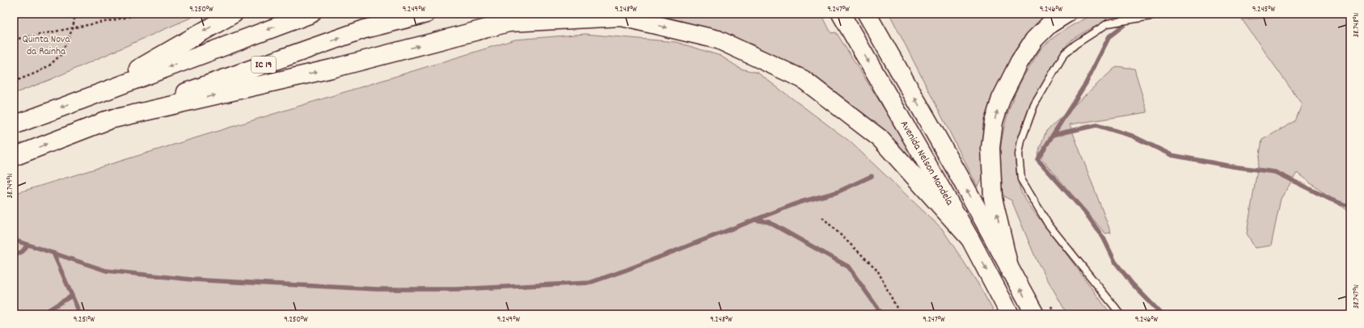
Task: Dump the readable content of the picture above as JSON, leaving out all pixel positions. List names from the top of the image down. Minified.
{"streets":{"main road":["IC 19","Avenida Nelson Mandela"]},"parks":["Quinta Nova da Rainha"],"coordinates":["9.250°W","9.249°W","9.248°W","9.247°W","9.246°W","9.245°W","38.748°N","38.749°N","38.747°N","9.251°W"]}
